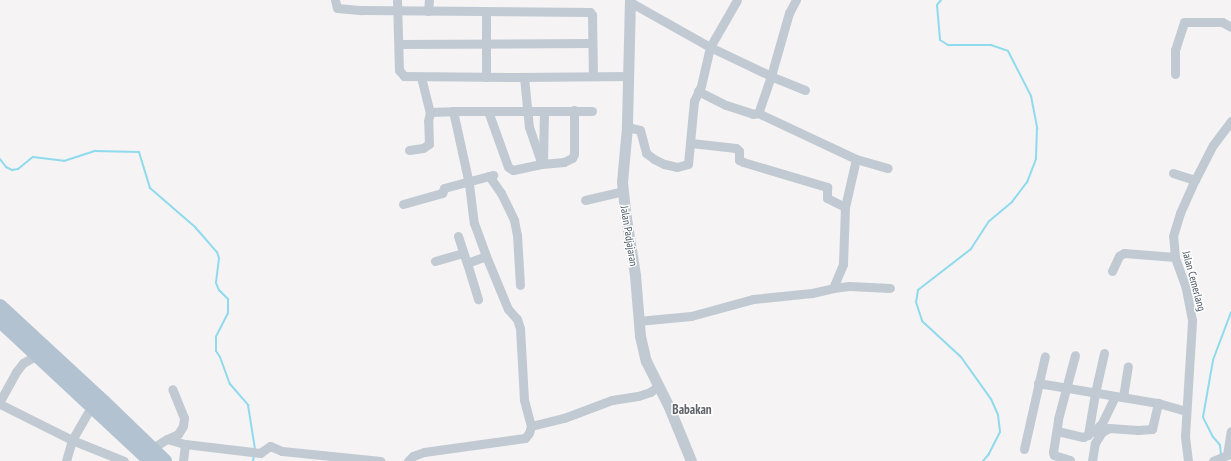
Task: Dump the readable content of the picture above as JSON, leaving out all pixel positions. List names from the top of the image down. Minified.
{"streets":{"street":["Jalan Padjajaran","Jalan Cemerlang"]},"districts":["Babakan"]}
